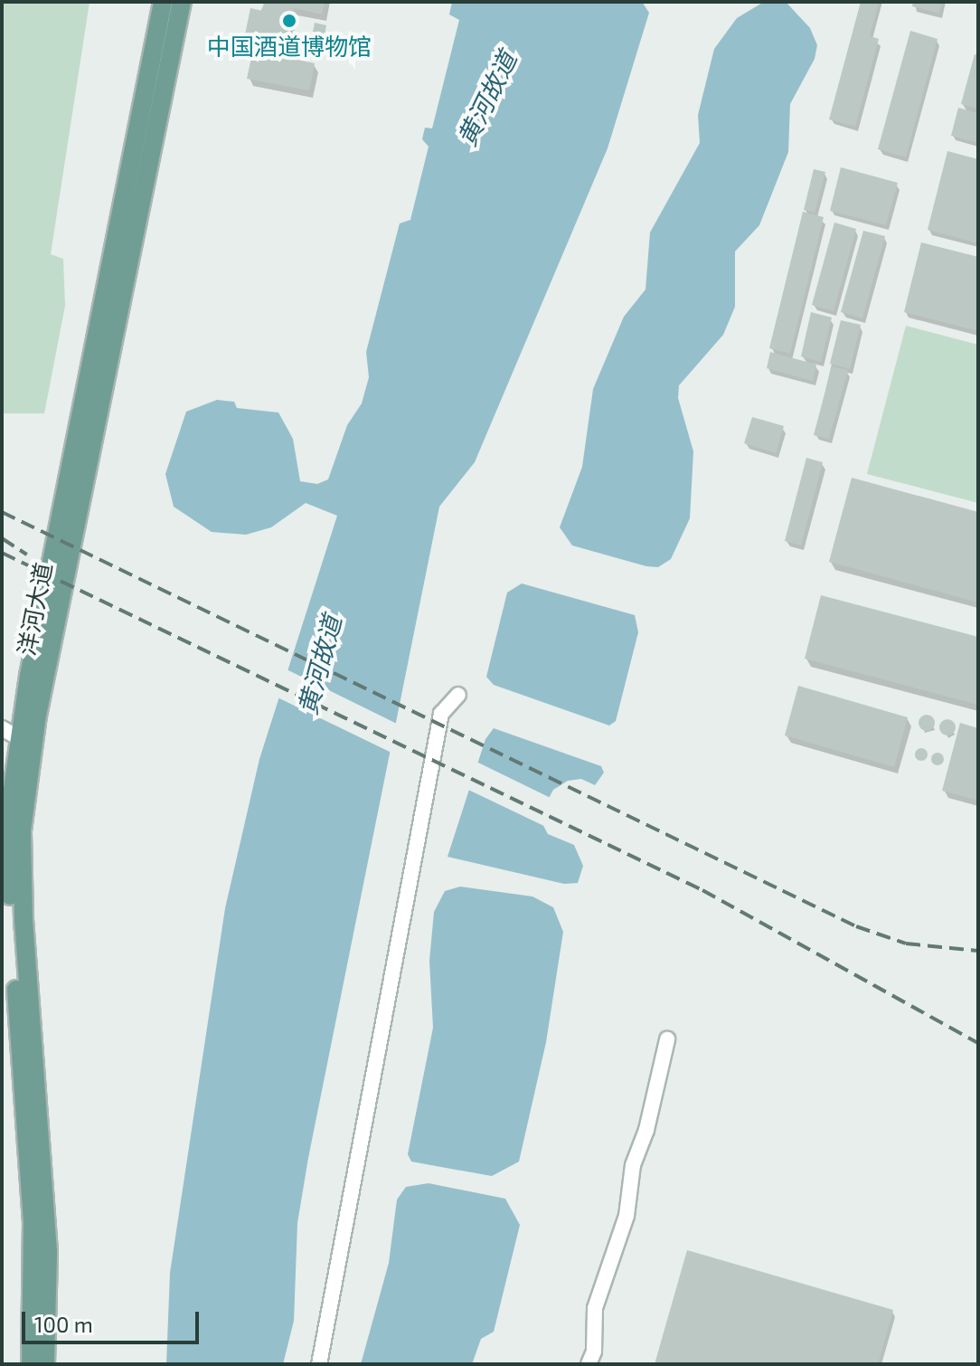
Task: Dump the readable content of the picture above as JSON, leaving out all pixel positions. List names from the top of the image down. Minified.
{"streets":{"main road":["洋河大道"]},"water":["黄河故道"],"places":["中国酒道博物馆"],"scale_bar":"100 m"}
